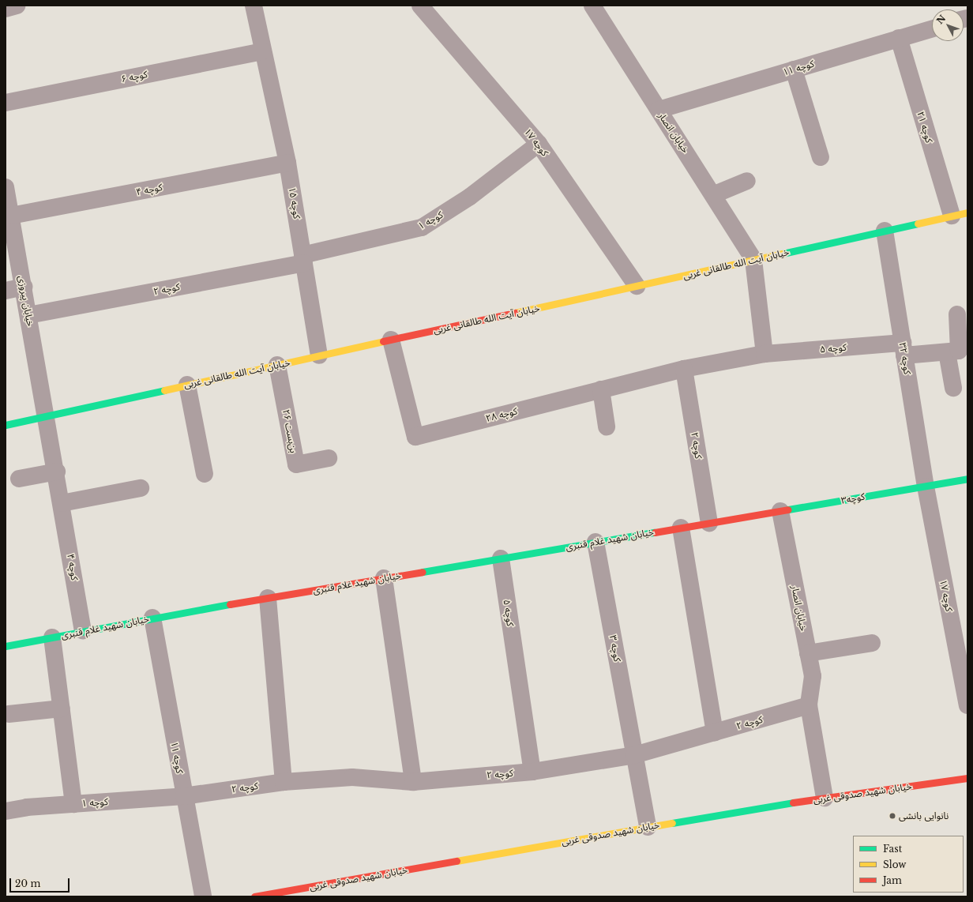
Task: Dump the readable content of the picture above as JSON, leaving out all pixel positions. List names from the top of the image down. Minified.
{"streets":{"street":["کوچه ۱۱","کوچه ۶","کوچه ۲۱","خیابان انصار","کوچه ۱۷","کوچه ۴","کوچه ۱۵","کوچه ۱","خیابان آیت الله طالقانی غربی","کوچه ۲","خیابان پیروزی","کوچه ۵","کوچه ۳۲","کوچه ۲۸","بن‌بست ۲۶","کوچه۳","خیابان شهید غلام قنبری","کوچه ۳","خیابان شهید صدوقی غربی"]},"crossings":[["کوچه ۱۱","کوچه ۲۱"],["کوچه ۱۱","خیابان انصار"],["کوچه ۱۱","کوچه ۱"],["کوچه ۱۱","کوچه ۲"],["کوچه ۱۱","خیابان شهید غلام قنبری"],["کوچه ۶","کوچه ۱۵"],["کوچه ۲۱","خیابان آیت الله طالقانی غربی"],["خیابان انصار","خیابان آیت الله طالقانی غربی"],["خیابان انصار","کوچه ۲"],["خیابان انصار","کوچه۳"],["خیابان انصار","خیابان شهید صدوقی غربی"],["کوچه ۱۷","کوچه ۱"],["کوچه ۱۷","خیابان آیت الله طالقانی غربی"],["کوچه ۱۷","کوچه ۳۲"],["کوچه ۱۷","کوچه۳"],["کوچه ۴","کوچه ۱۵"],["کوچه ۴","خیابان پیروزی"],["کوچه ۴","خیابان شهید غلام قنبری"],["کوچه ۱۵","کوچه ۱"],["کوچه ۱۵","خیابان آیت الله طالقانی غربی"],["کوچه ۱۵","کوچه ۲"],["کوچه ۱","کوچه ۲"],["خیابان آیت الله طالقانی غربی","خیابان پیروزی"],["خیابان آیت الله طالقانی غربی","کوچه ۳۲"],["خیابان آیت الله طالقانی غربی","کوچه ۲۸"],["خیابان آیت الله طالقانی غربی","بن‌بست ۲۶"],["کوچه ۲","خیابان پیروزی"],["کوچه ۲","کوچه ۵"],["کوچه ۲","کوچه ۲۸"],["کوچه ۲","خیابان شهید غلام قنبری"],["کوچه ۲","کوچه ۳"],["کوچه ۵","کوچه ۳۲"],["کوچه ۵","خیابان شهید غلام قنبری"],["کوچه ۳۲","کوچه۳"],["خیابان شهید غلام قنبری","کوچه ۳"],["کوچه ۳","خیابان شهید صدوقی غربی"]],"places":["نانوایی بانشی"],"legend":["Fast","Slow","Jam"],"scale_bar":"20 m","north":"top left"}
